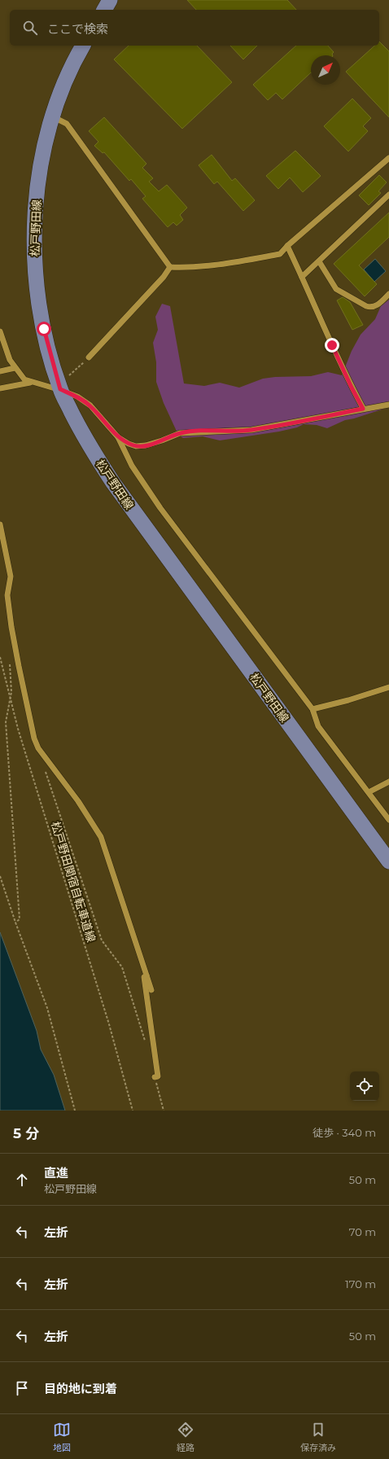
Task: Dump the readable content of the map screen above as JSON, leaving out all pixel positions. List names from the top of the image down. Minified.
{"streets":{"main road":["松戸野田線"],"path":["松戸野田関宿自転車道線"]},"north":"top right","page":{"search":"ここで検索","heading":["5 分","徒歩 · 340 m"],"list":[["直進","松戸野田線","50 m"],["左折","70 m"],["左折","170 m"],["左折","50 m"],"目的地に到着"],"nav":["地図","経路","保存済み"]}}
